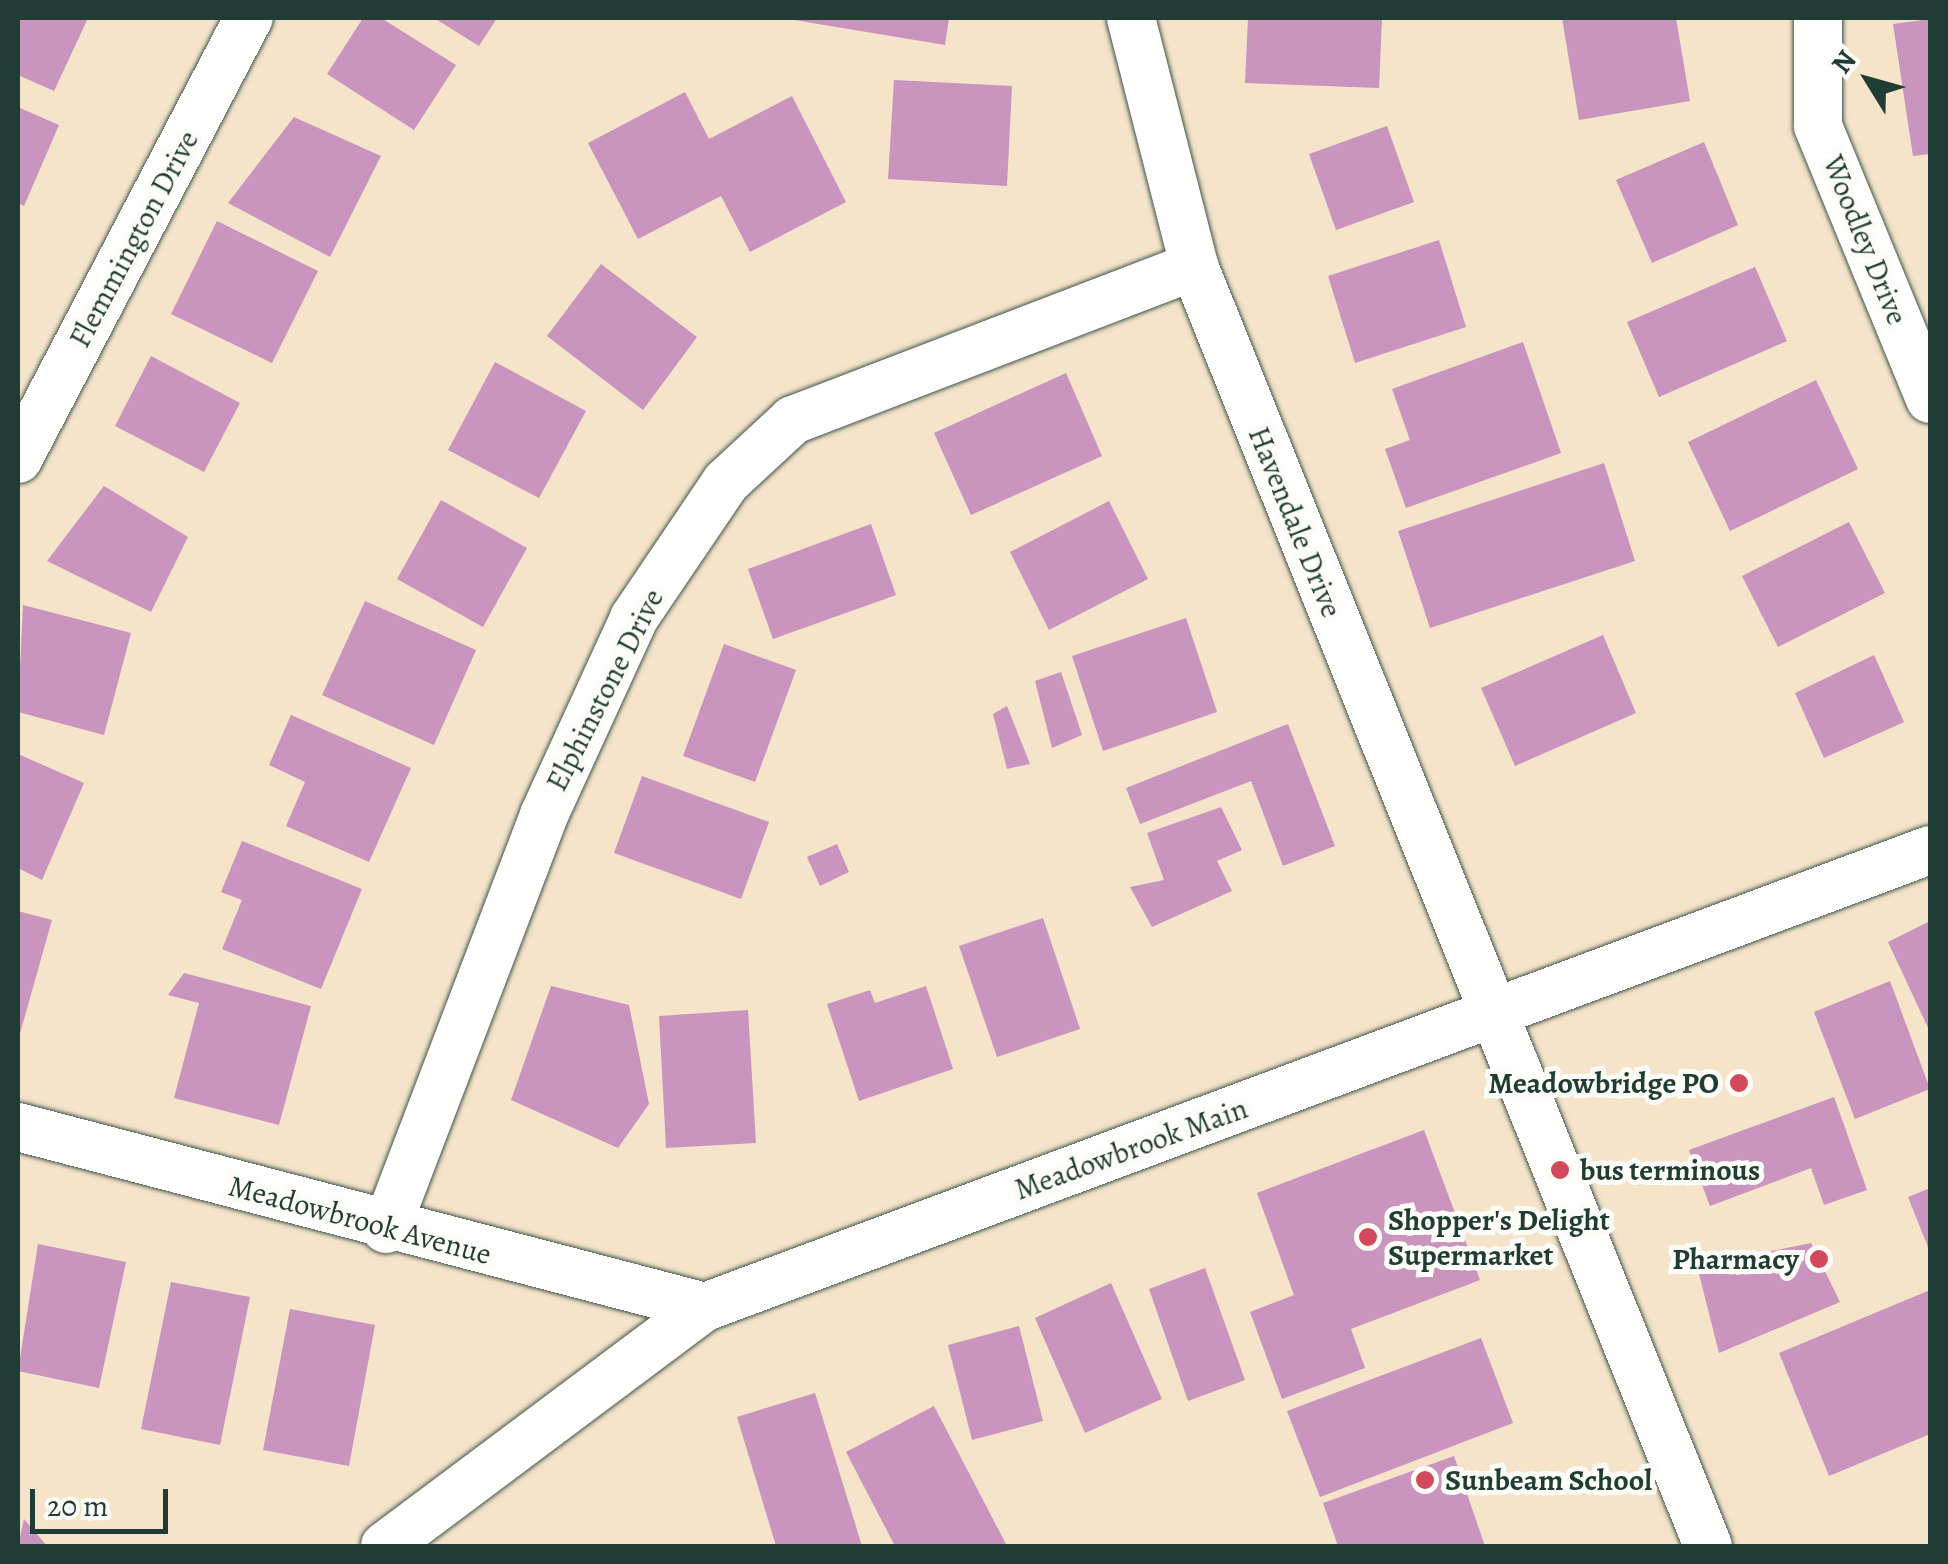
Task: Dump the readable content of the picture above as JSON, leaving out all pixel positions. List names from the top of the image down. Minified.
{"streets":{"street":["Flemmington Drive","Woodley Drive","Havendale Drive","Elphinstone Drive","Meadowbrook Main","Meadowbrook Avenue"]},"crossings":[["Havendale Drive","Elphinstone Drive"],["Havendale Drive","Meadowbrook Main"],["Elphinstone Drive","Meadowbrook Avenue"],["Meadowbrook Main","Meadowbrook Avenue"]],"places":["Meadowbridge PO","bus terminous","Shopper's Delight Supermarket","Pharmacy","Sunbeam School"],"scale_bar":"20 m","north":"top left"}
